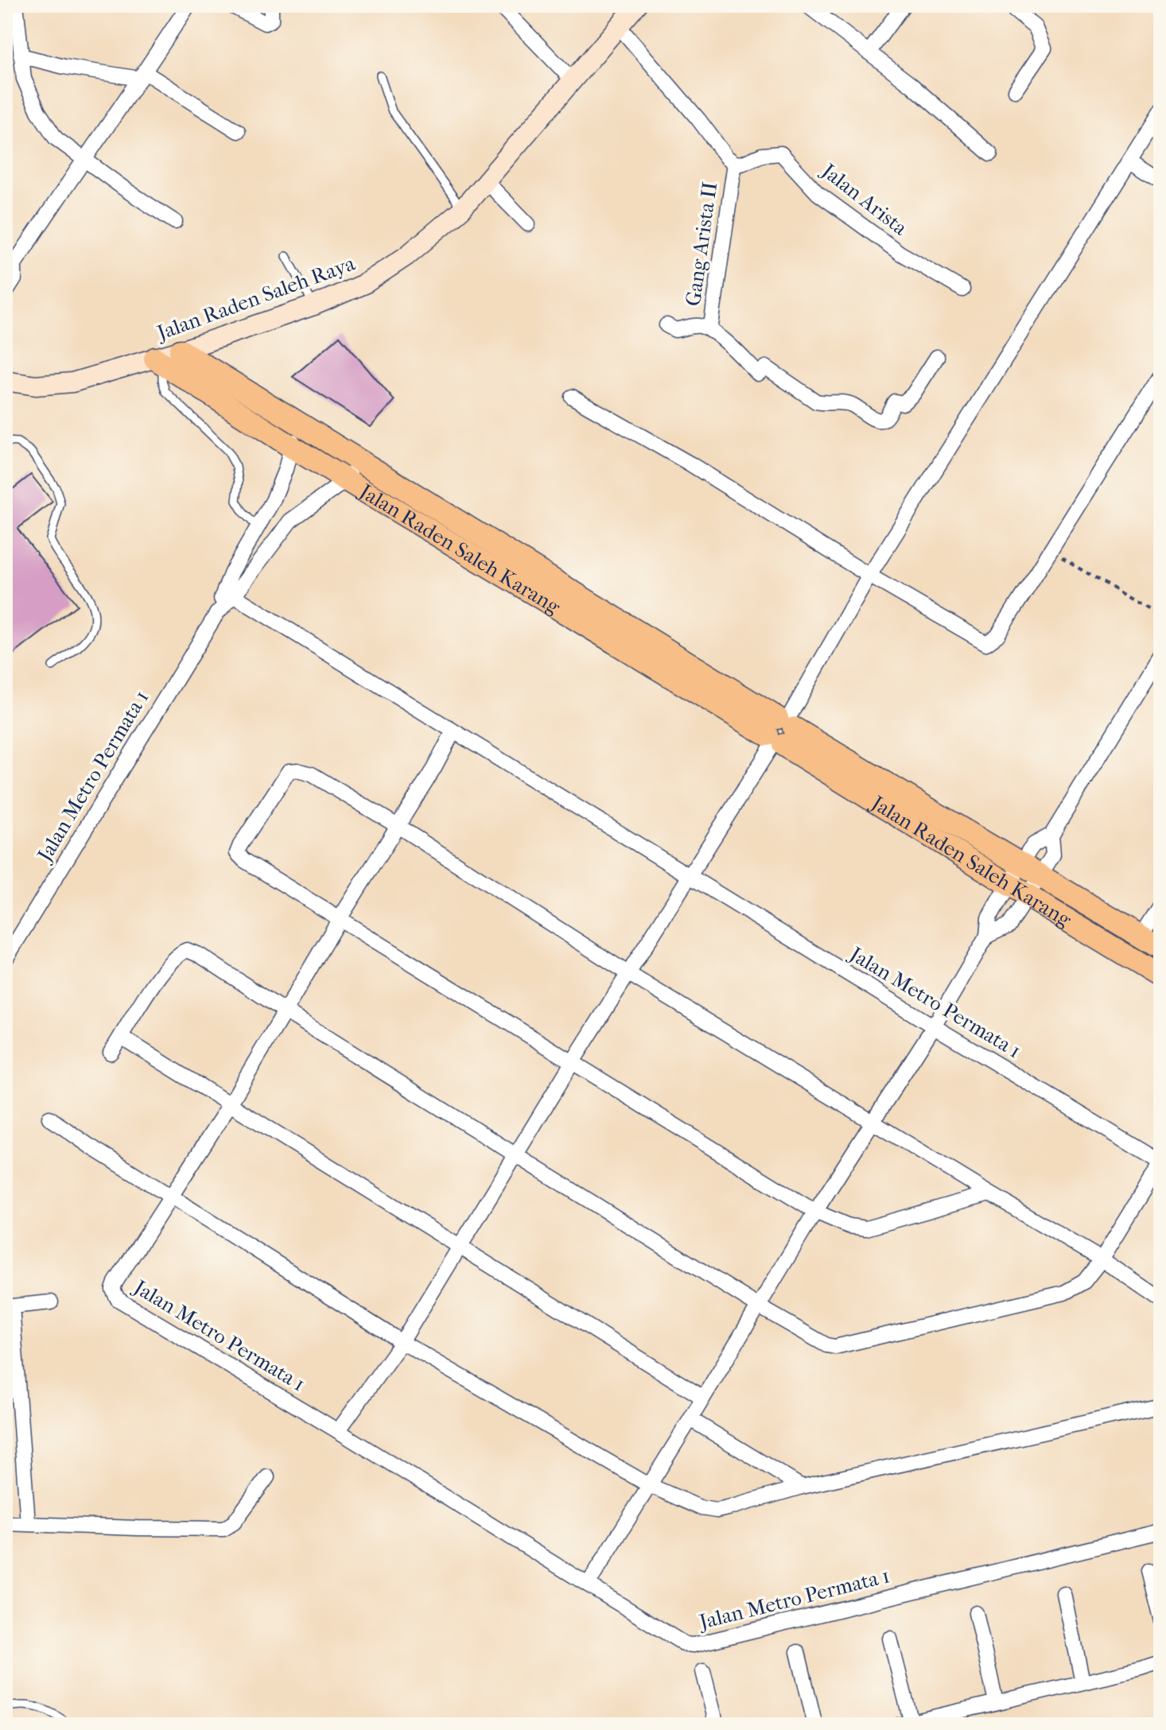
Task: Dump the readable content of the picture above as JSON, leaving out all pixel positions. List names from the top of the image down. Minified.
{"streets":{"main road":["Jalan Raden Saleh Raya","Jalan Raden Saleh Karang"],"street":["Jalan Arista","Gang Arista II","Jalan Metro Permata 1"]},"crossings":[["Jalan Arista","Gang Arista II"],["Jalan Raden Saleh Raya","Jalan Raden Saleh Karang"],["Jalan Raden Saleh Karang","Jalan Metro Permata 1"]]}
